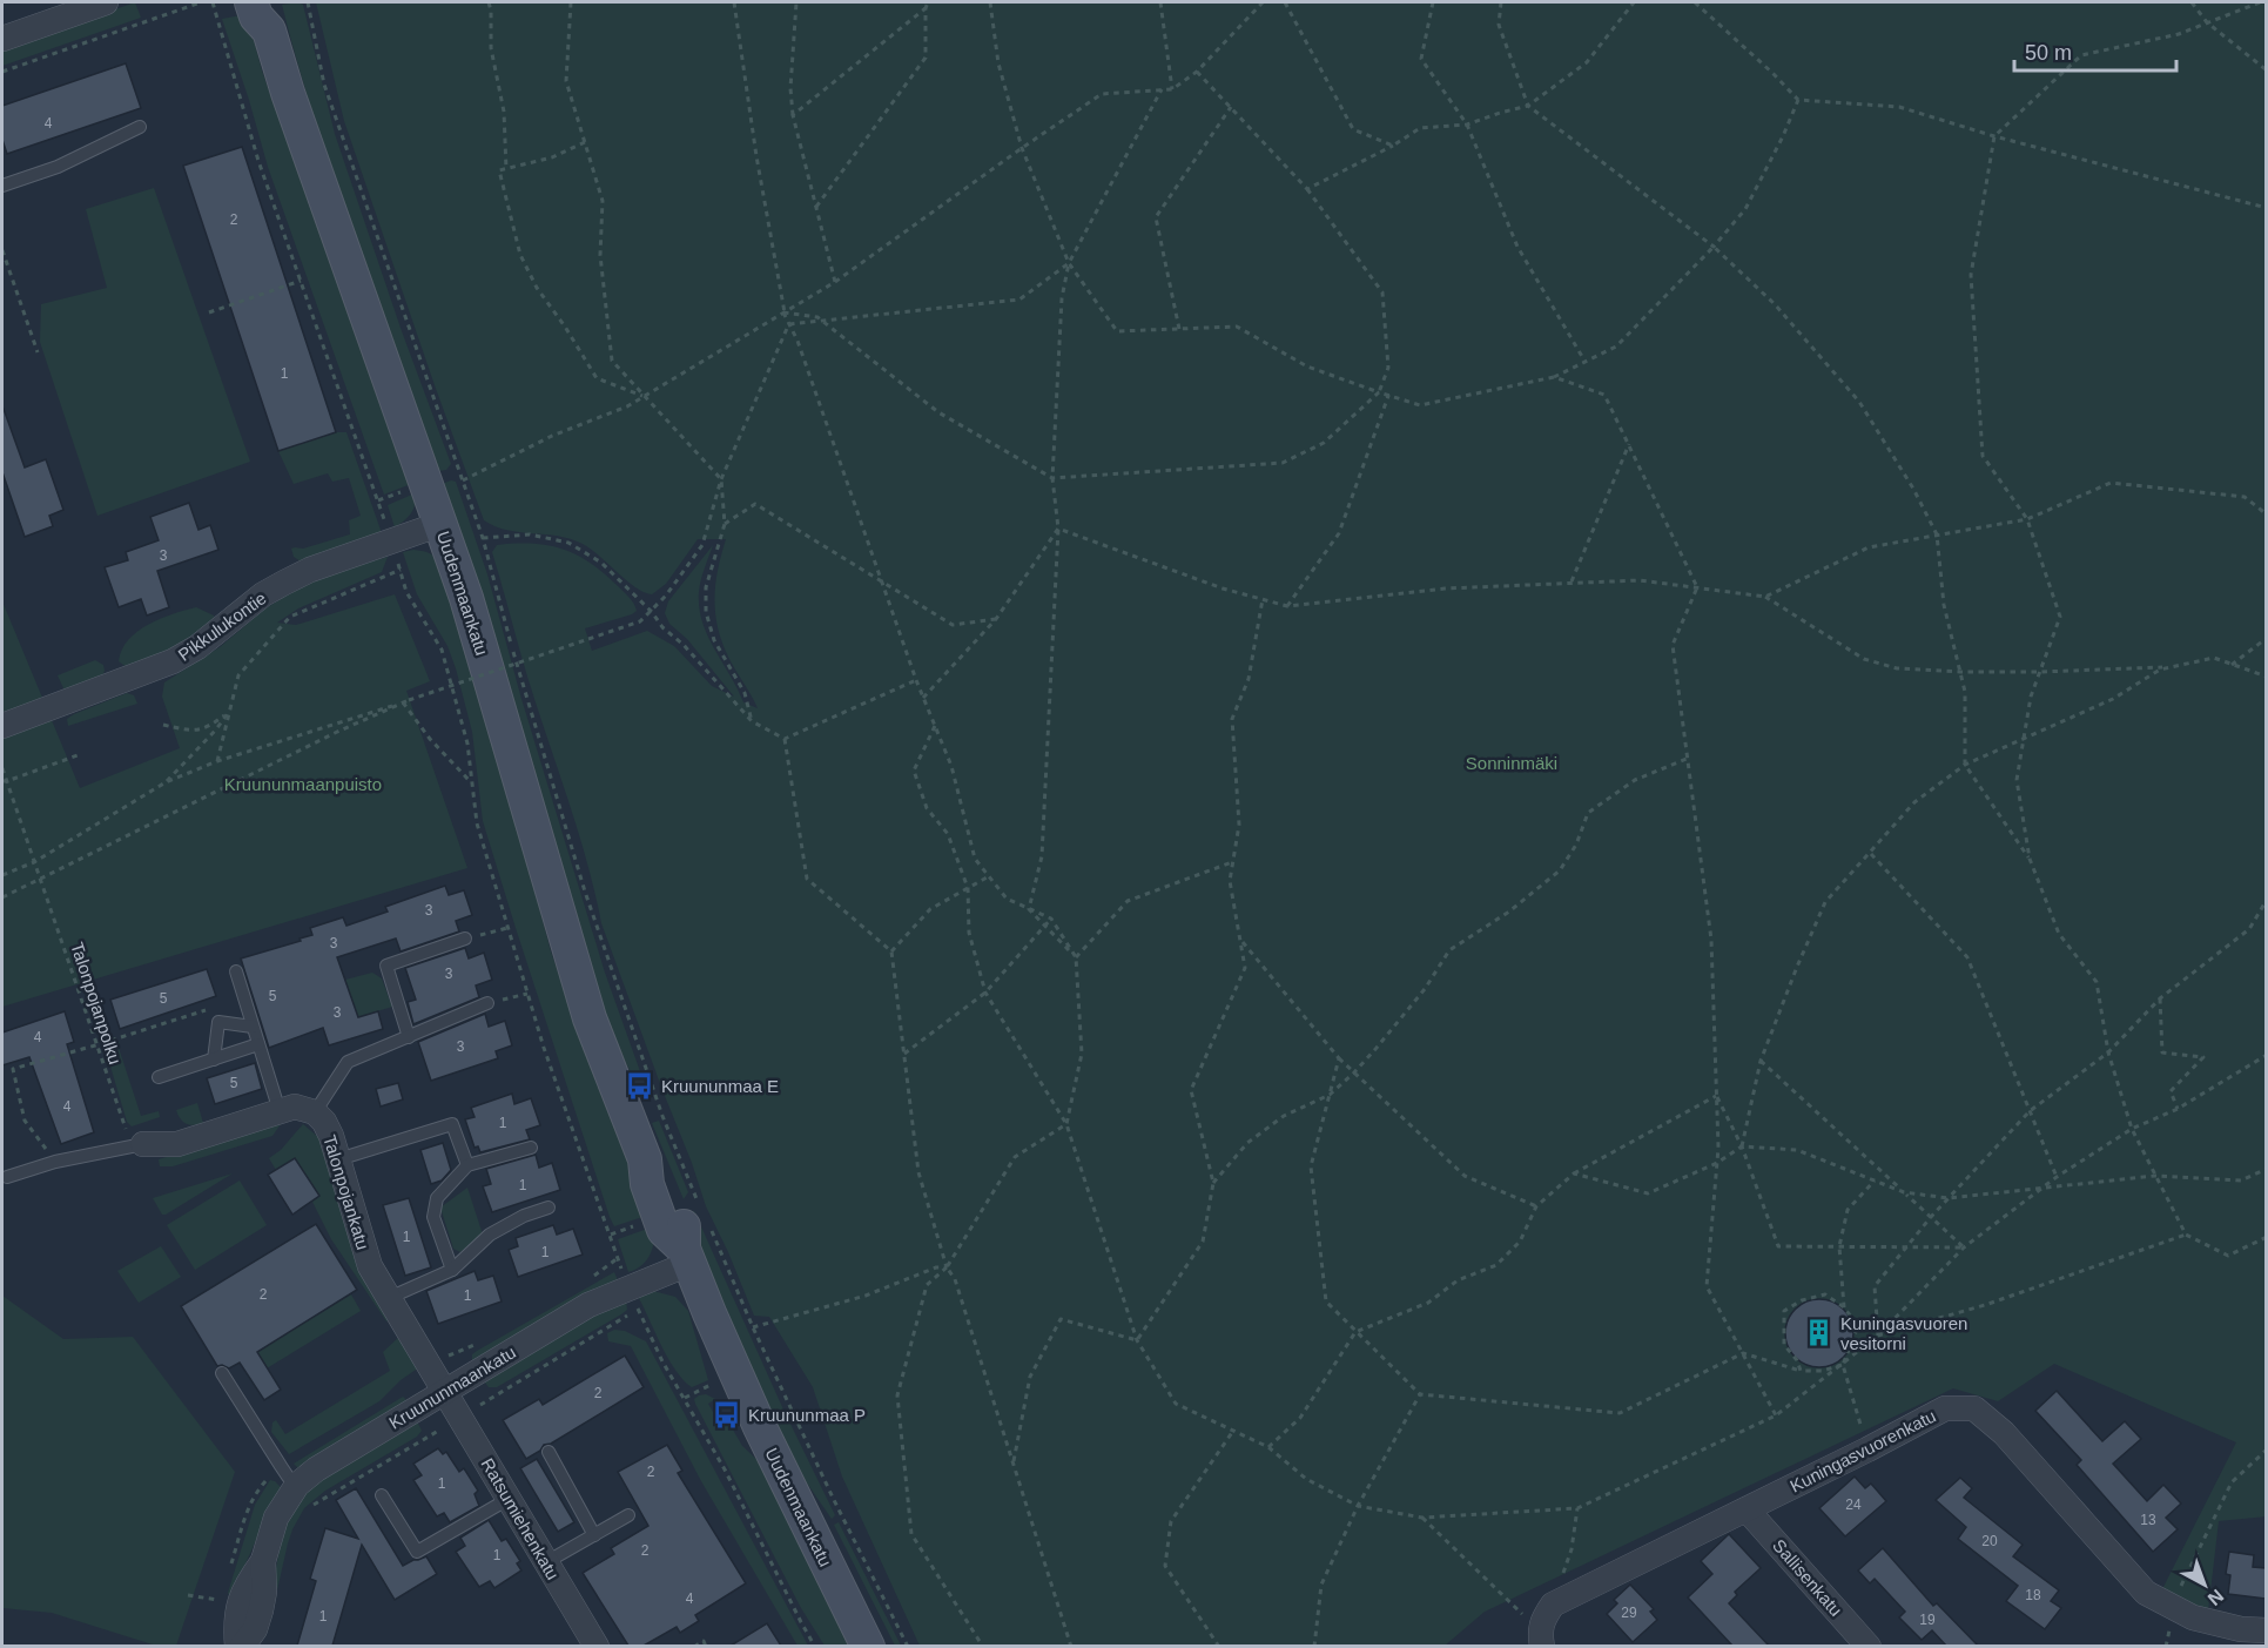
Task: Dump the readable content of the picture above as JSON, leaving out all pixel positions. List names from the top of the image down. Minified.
{"streets":{"main road":["Uudenmaankatu"],"street":["Pikkulukontie","Talonpojankatu","Kruununmaankatu","Kuningasvuorenkatu","Ratsumiehenkatu","Sallisenkatu"],"path":["Talonpojanpolku"]},"crossings":[["Uudenmaankatu","Pikkulukontie"],["Uudenmaankatu","Kruununmaankatu"],["Talonpojanpolku","Talonpojankatu"],["Talonpojankatu","Kruununmaankatu"],["Talonpojankatu","Ratsumiehenkatu"],["Kruununmaankatu","Ratsumiehenkatu"],["Kuningasvuorenkatu","Sallisenkatu"]],"parks":["Sonninmäki","Kruununmaanpuisto"],"places":{"bus stop":["Kruununmaa E","Kruununmaa P"],"building":["Kuningasvuoren vesitorni"]},"house_numbers":["4","2","1","3","3","3","3","5","5","3","4","3","5","4","1","1","1","1","2","1","2","2","1","24","13","20","2","1","18","4","29","1","19"],"scale_bar":"50 m","north":"bottom right"}
